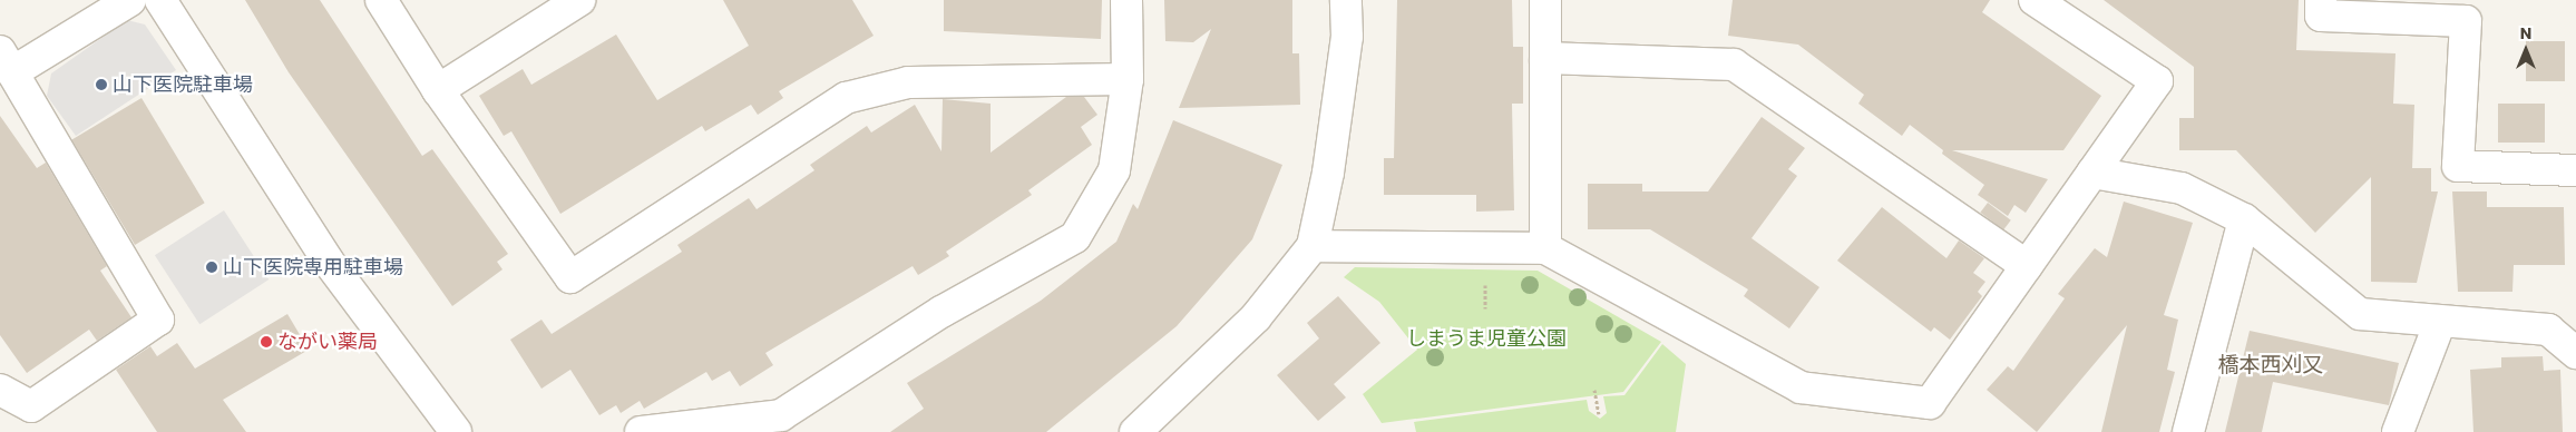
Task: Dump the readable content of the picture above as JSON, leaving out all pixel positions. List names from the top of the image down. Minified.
{"districts":["橋本西刈又"],"parks":["しまうま児童公園"],"places":["山下医院駐車場","山下医院専用駐車場","ながい薬局"],"north":"top"}
